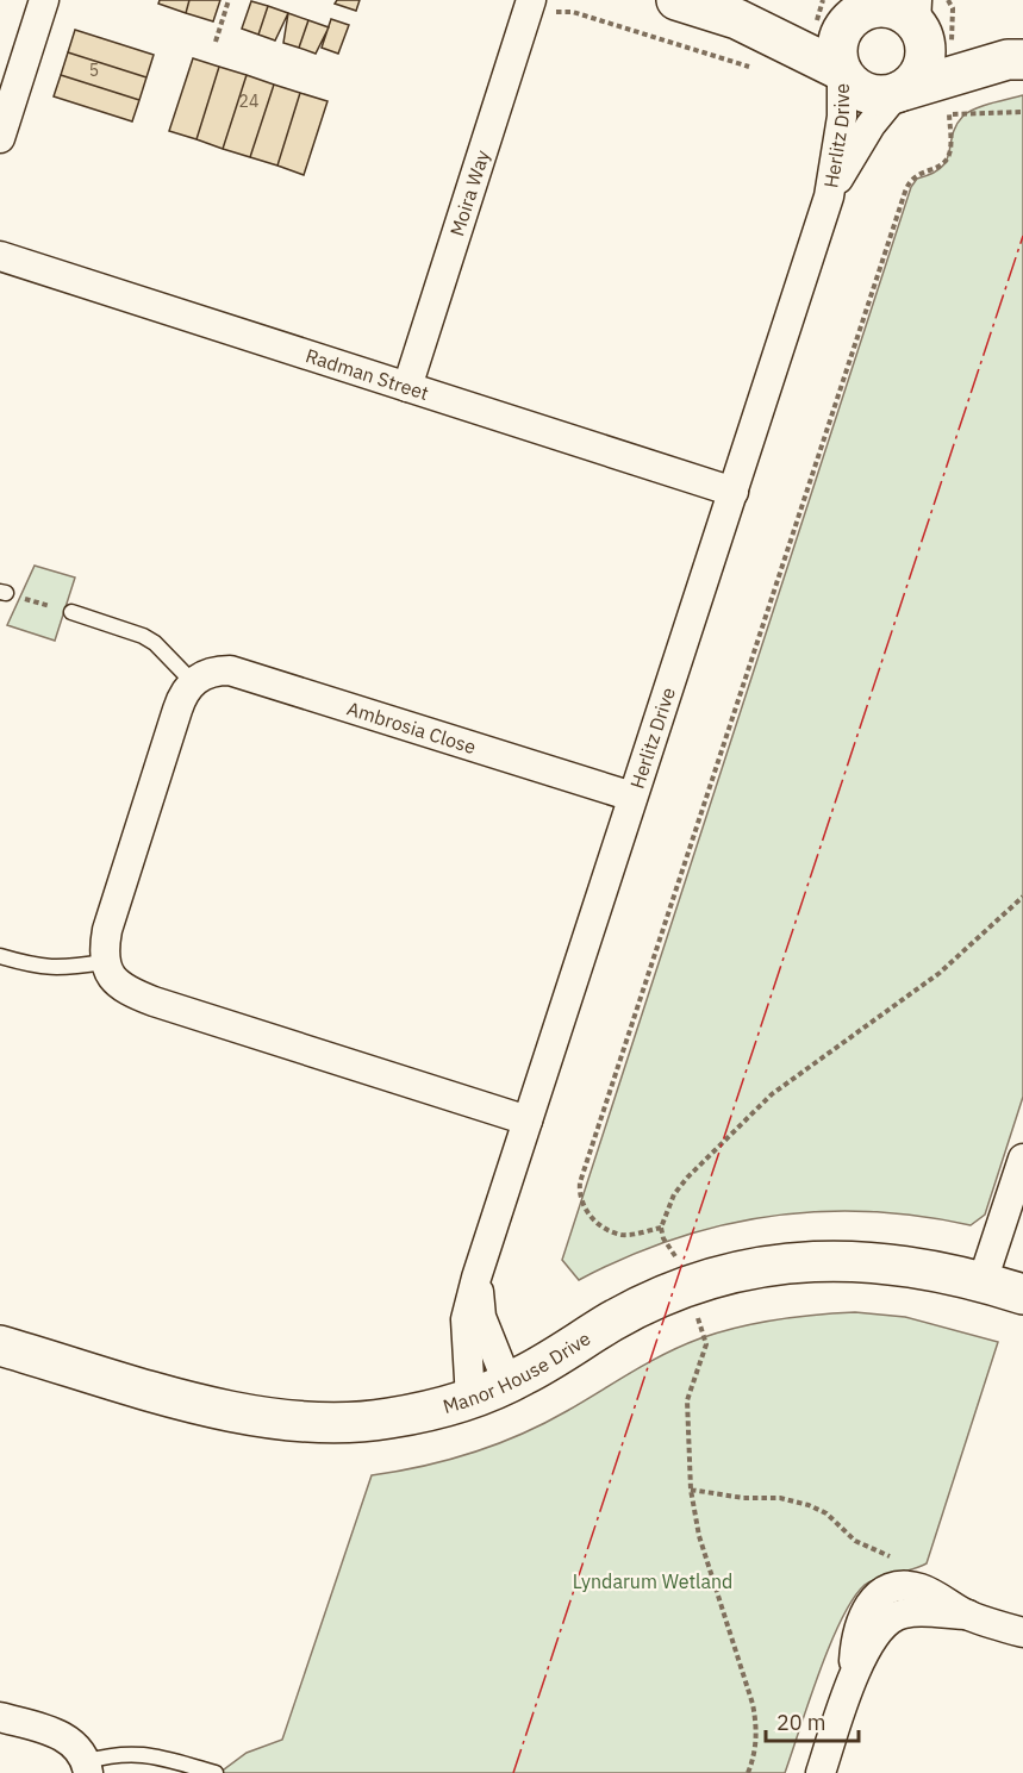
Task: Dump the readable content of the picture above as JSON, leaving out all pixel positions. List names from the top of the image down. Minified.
{"streets":{"street":["Herlitz Drive","Moira Way","Radman Street","Ambrosia Close","Manor House Drive"]},"crossings":[["Herlitz Drive","Radman Street"],["Herlitz Drive","Ambrosia Close"],["Herlitz Drive","Manor House Drive"],["Moira Way","Radman Street"]],"parks":["Lyndarum Wetland"],"house_numbers":["5","24"],"scale_bar":"20 m"}
